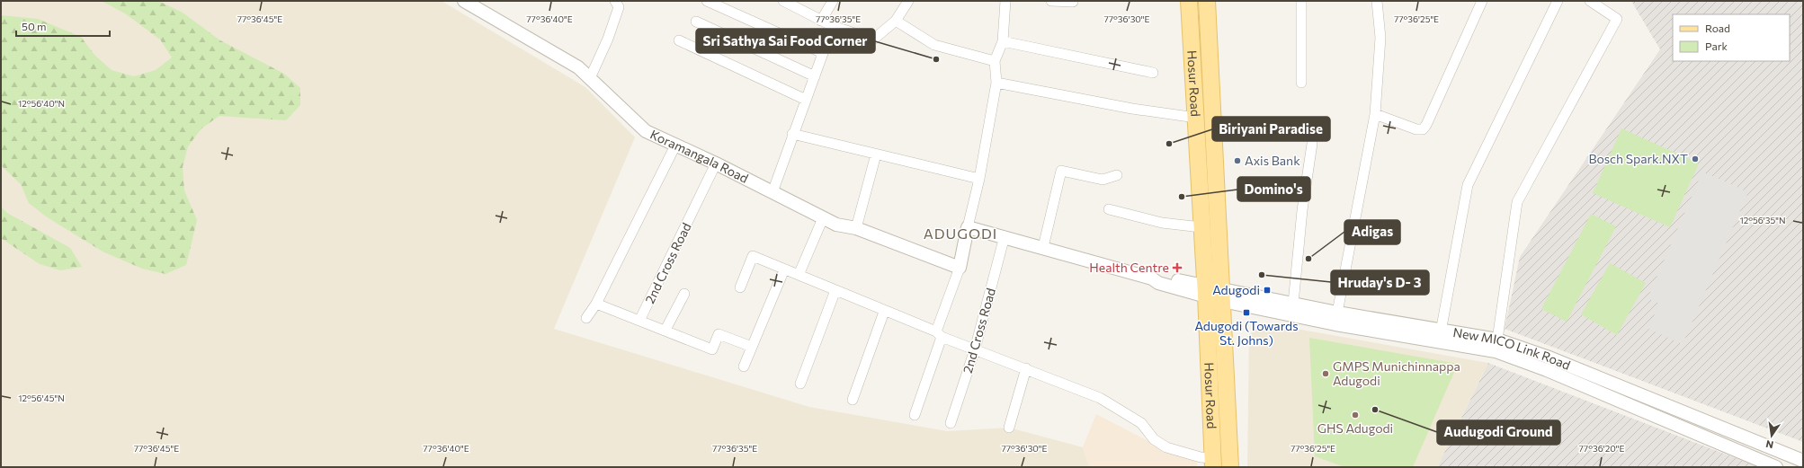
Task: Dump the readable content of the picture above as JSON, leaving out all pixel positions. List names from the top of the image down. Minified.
{"streets":{"main road":["Hosur Road"],"street":["Koramangala Road","2nd Cross Road","New MICO Link Road"]},"crossings":[["Hosur Road","New MICO Link Road"],["Koramangala Road","2nd Cross Road"],["2nd Cross Road","New MICO Link Road"]],"districts":["ADUGODI"],"places":{"other":["Sri Sathya Sai Food Corner","Biriyani Paradise","Bosch Spark.NXT","Axis Bank","Domino's","Adigas","Hruday's D- 3","GMPS Munichinnappa Adugodi","Audugodi Ground","GHS Adugodi"],"health":["Health Centre"],"transit":["Adugodi","Adugodi (Towards St. Johns)"]},"legend":["Road","Park"],"scale_bar":"50 m","north":"bottom","coordinates":["77°36'45\"E","77°36'40\"E","77°36'35\"E","77°36'30\"E","77°36'25\"E","12°56'40\"N","12°56'35\"N","12°56'45\"N","77°36'20\"E"]}
